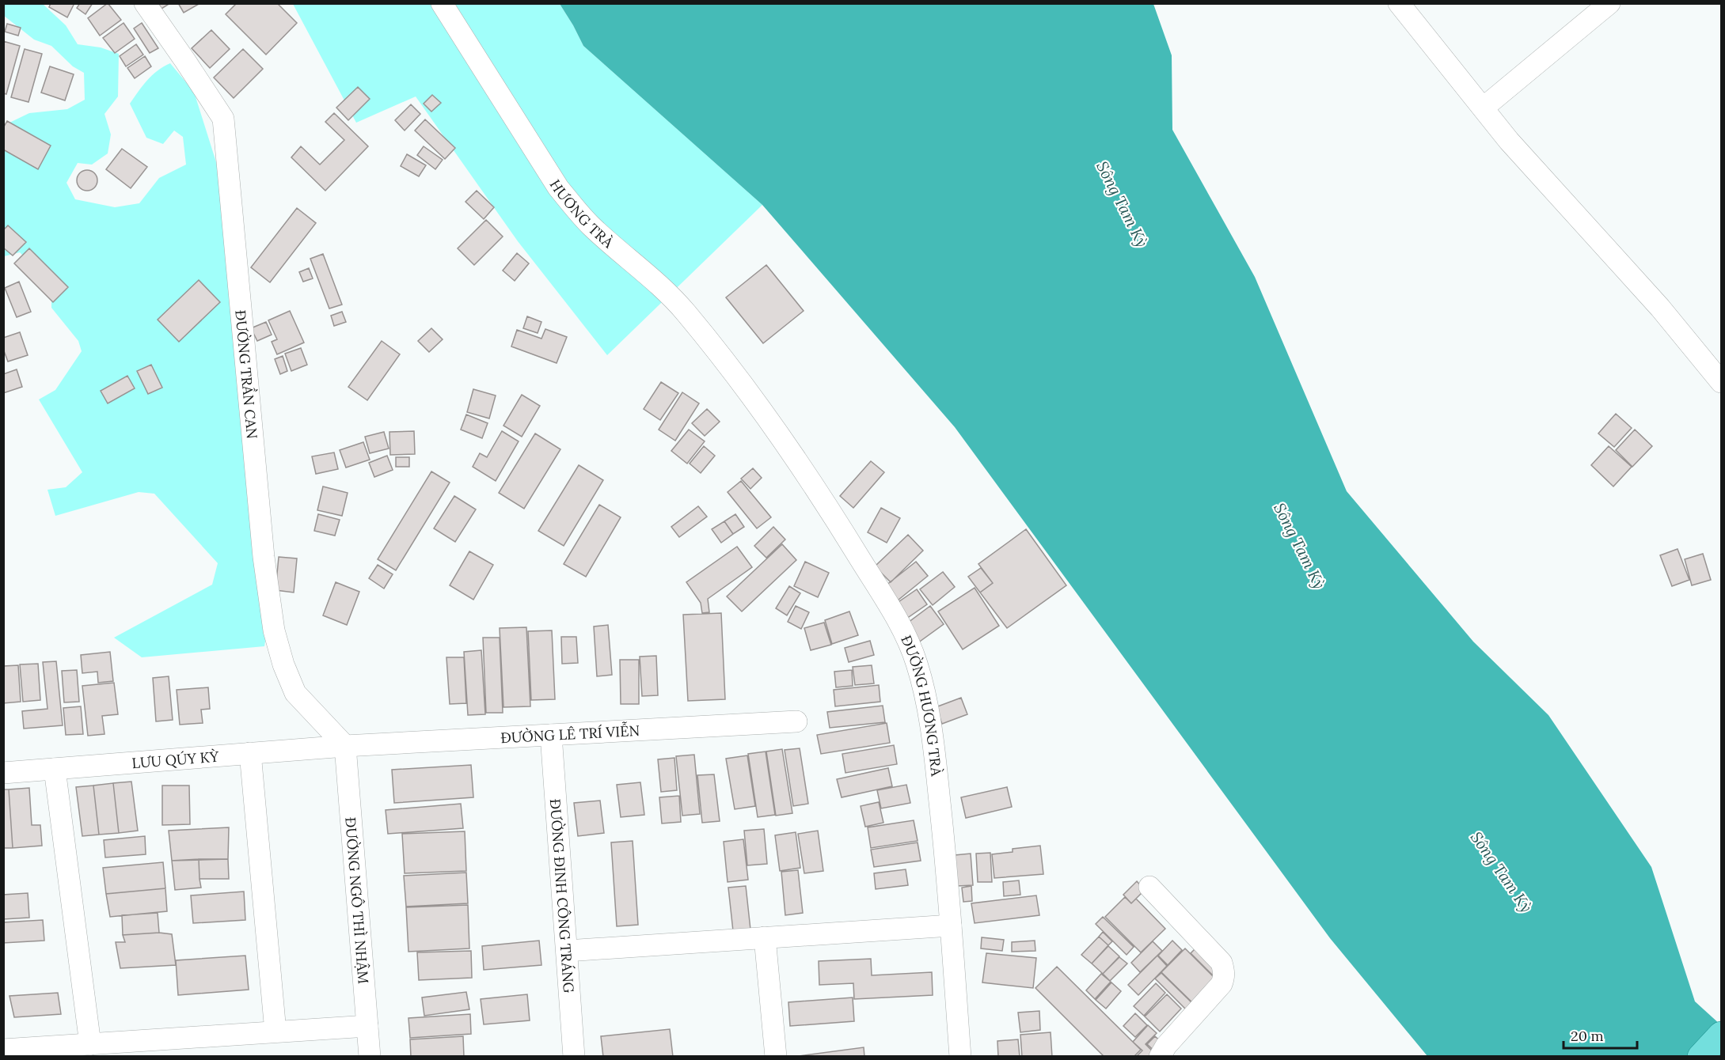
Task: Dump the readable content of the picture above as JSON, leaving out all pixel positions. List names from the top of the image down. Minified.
{"streets":{"street":["HƯƠNG TRÀ","ĐƯỜNG TRẦN CAN","ĐƯỜNG HƯƠNG TRÀ","ĐƯỜNG LÊ TRÍ VIỄN","LƯU QÚY KỲ","ĐƯỜNG ĐINH CÔNG TRÁNG","ĐƯỜNG NGÔ THÌ NHẬM"]},"crossings":[["HƯƠNG TRÀ","ĐƯỜNG HƯƠNG TRÀ"],["ĐƯỜNG TRẦN CAN","ĐƯỜNG LÊ TRÍ VIỄN"],["ĐƯỜNG TRẦN CAN","LƯU QÚY KỲ"],["ĐƯỜNG TRẦN CAN","ĐƯỜNG NGÔ THÌ NHẬM"],["ĐƯỜNG LÊ TRÍ VIỄN","LƯU QÚY KỲ"],["ĐƯỜNG LÊ TRÍ VIỄN","ĐƯỜNG ĐINH CÔNG TRÁNG"],["ĐƯỜNG LÊ TRÍ VIỄN","ĐƯỜNG NGÔ THÌ NHẬM"],["LƯU QÚY KỲ","ĐƯỜNG NGÔ THÌ NHẬM"]],"water":["Sông Tam Kỳ"],"scale_bar":"20 m"}
